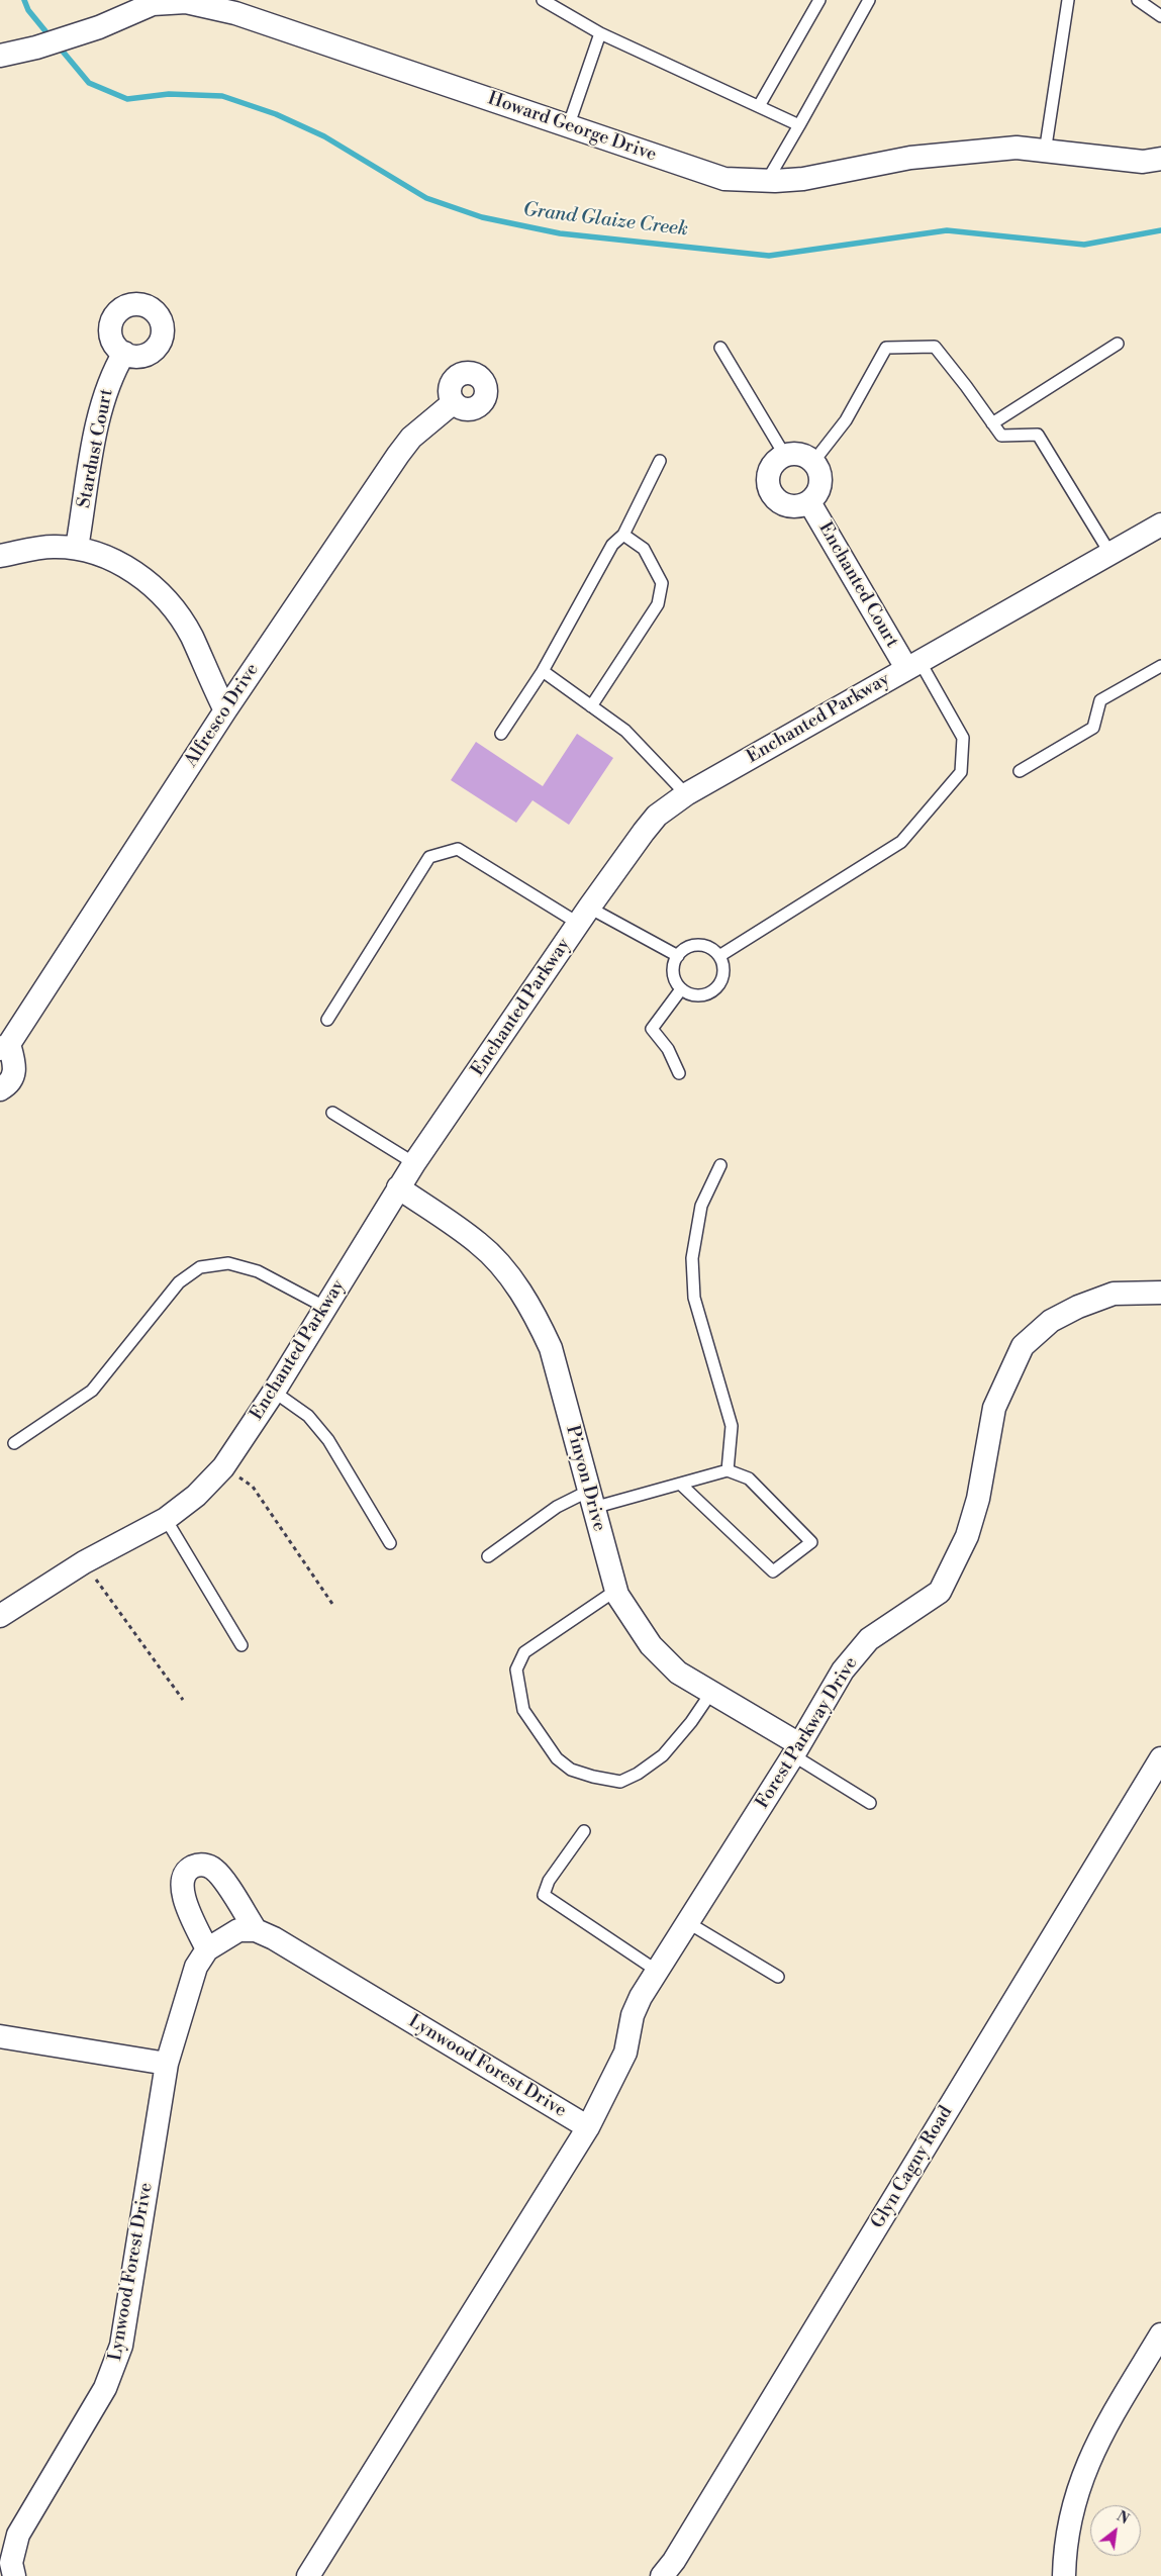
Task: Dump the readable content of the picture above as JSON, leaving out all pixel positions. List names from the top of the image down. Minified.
{"streets":{"street":["Howard George Drive","Stardust Court","Enchanted Court","Alfresco Drive","Enchanted Parkway","Pinyon Drive","Forest Parkway Drive","Lynwood Forest Drive","Glyn Cagny Road"]},"crossings":[["Enchanted Court","Enchanted Parkway"],["Enchanted Parkway","Pinyon Drive"],["Pinyon Drive","Forest Parkway Drive"],["Forest Parkway Drive","Lynwood Forest Drive"]],"water":["Grand Glaize Creek"],"north":"top right"}
